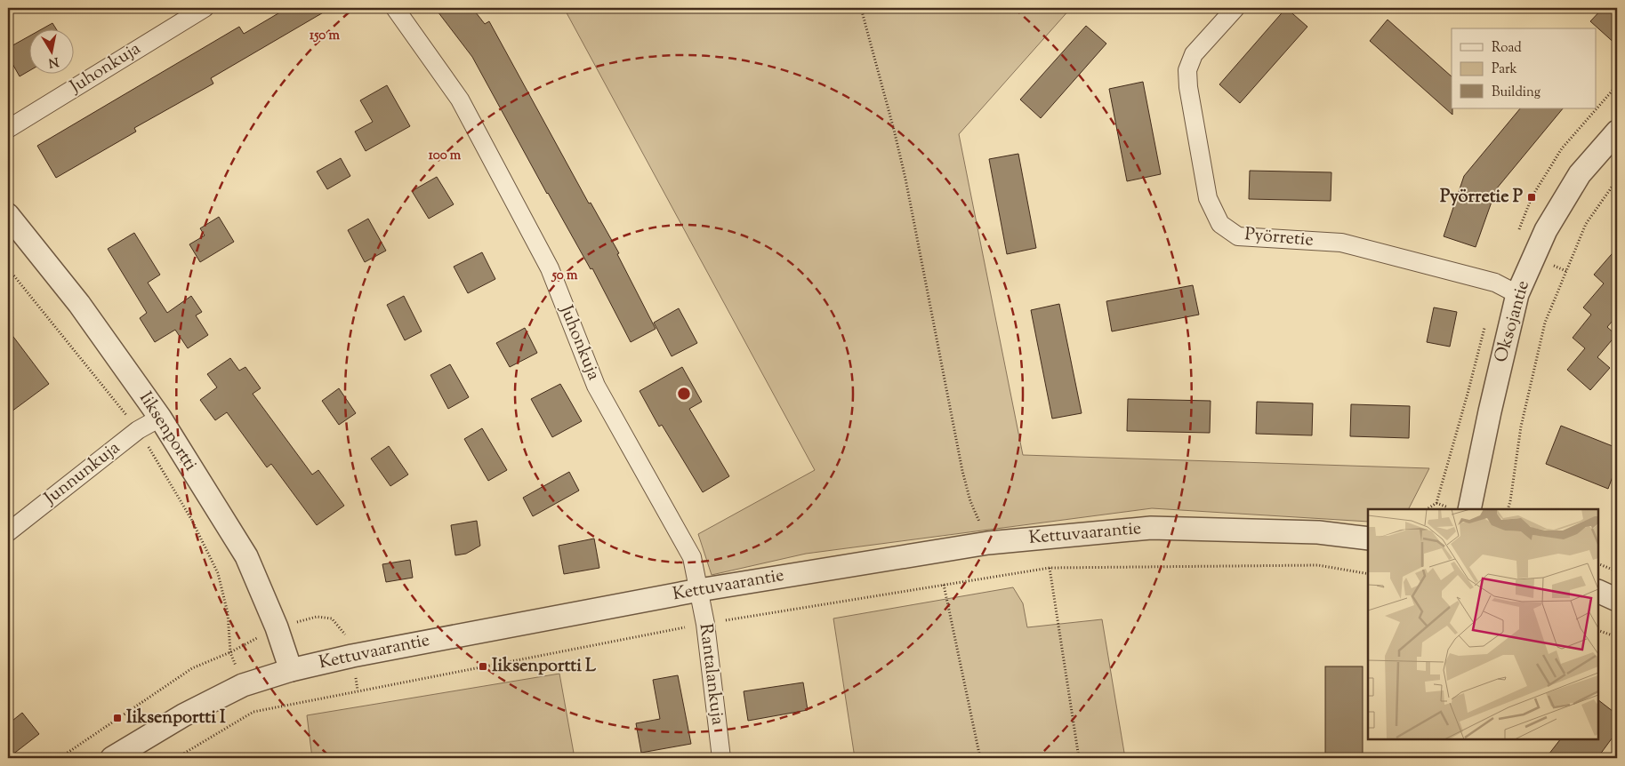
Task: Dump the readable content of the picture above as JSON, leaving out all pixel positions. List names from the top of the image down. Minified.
{"streets":{"street":["Juhonkuja","Pyörretie","Oksojantie","Iiksenportti","Junnunkuja","Kettuvaarantie","Rantalankuja"]},"crossings":[["Juhonkuja","Kettuvaarantie"],["Juhonkuja","Rantalankuja"],["Pyörretie","Oksojantie"],["Iiksenportti","Junnunkuja"],["Iiksenportti","Kettuvaarantie"],["Kettuvaarantie","Rantalankuja"]],"places":{"transit":["Pyörretie P","Iiksenportti L","Iiksenportti I"]},"legend":["Road","Park","Building"],"north":"bottom","rings":["150 m","100 m","50 m"]}
